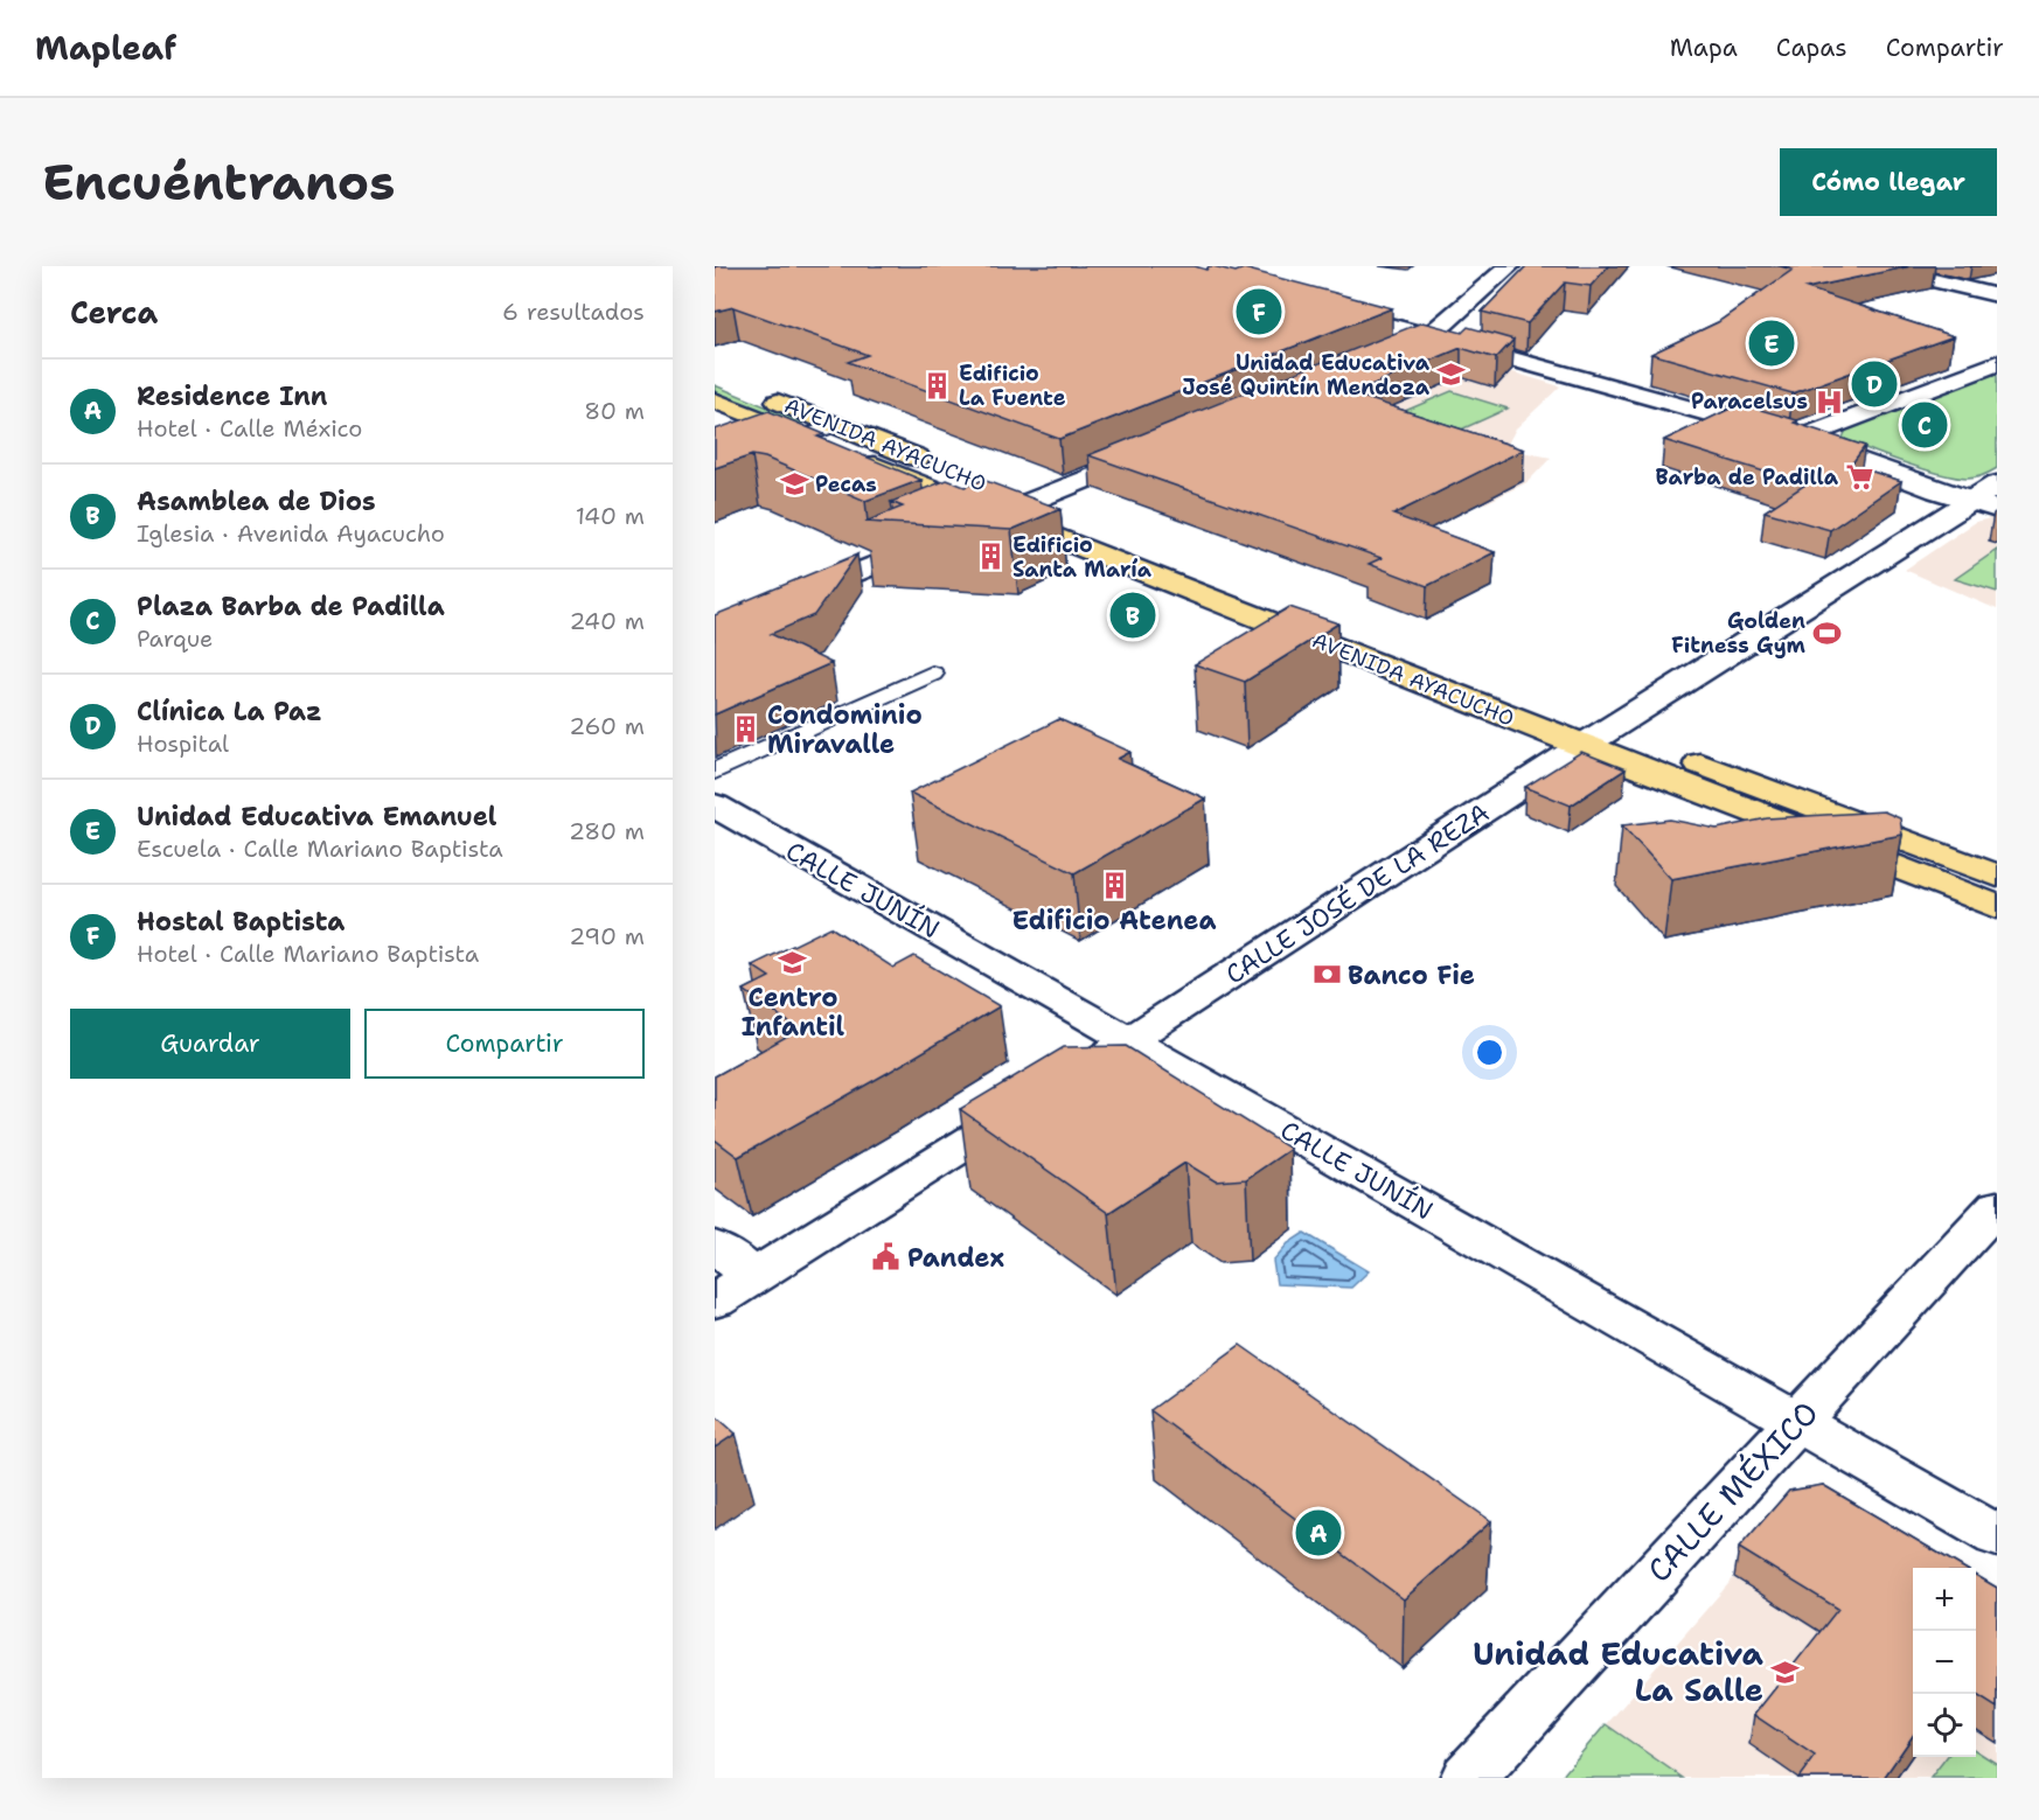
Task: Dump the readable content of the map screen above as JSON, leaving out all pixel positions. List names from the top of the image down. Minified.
{"streets":{"main road":["AVENIDA AYACUCHO"],"street":["CALLE JUNÍN","CALLE JOSÉ DE LA REZA","CALLE MÉXICO"]},"crossings":[["AVENIDA AYACUCHO","CALLE JOSÉ DE LA REZA"],["CALLE JUNÍN","CALLE JOSÉ DE LA REZA"],["CALLE JUNÍN","CALLE MÉXICO"]],"places":{"school or university":["Unidad Educativa José Quintín Mendoza","Pecas","Centro Infantil","Unidad Educativa La Salle"],"building":["Edificio La Fuente","Edificio Santa María","Condominio Miravalle","Edificio Atenea"],"hospital":["Paracelsus"],"supermarket":["Barba de Padilla"],"sports":["Golden Fitness Gym"],"bank":["Banco Fie"],"public building":["Pandex"]},"page":{"header":"Mapleaf","nav":["Mapa","Capas","Compartir"],"buttons":["Cómo llegar",["Guardar","Compartir"]],"title":"Encuéntranos","heading":["Cerca","6 resultados"],"pins":["F","E","D","C","B","A"],"list":[{"mark":"A","name":"Residence Inn","note":"Hotel · Calle México","value":"80 m"},{"mark":"B","name":"Asamblea de Dios","note":"Iglesia · Avenida Ayacucho","value":"140 m"},{"mark":"C","name":"Plaza Barba de Padilla","note":"Parque","value":"240 m"},{"mark":"D","name":"Clínica La Paz","note":"Hospital","value":"260 m"},{"mark":"E","name":"Unidad Educativa Emanuel","note":"Escuela · Calle Mariano Baptista","value":"280 m"},{"mark":"F","name":"Hostal Baptista","note":"Hotel · Calle Mariano Baptista","value":"290 m"}],"map_buttons":["+","−"]}}
